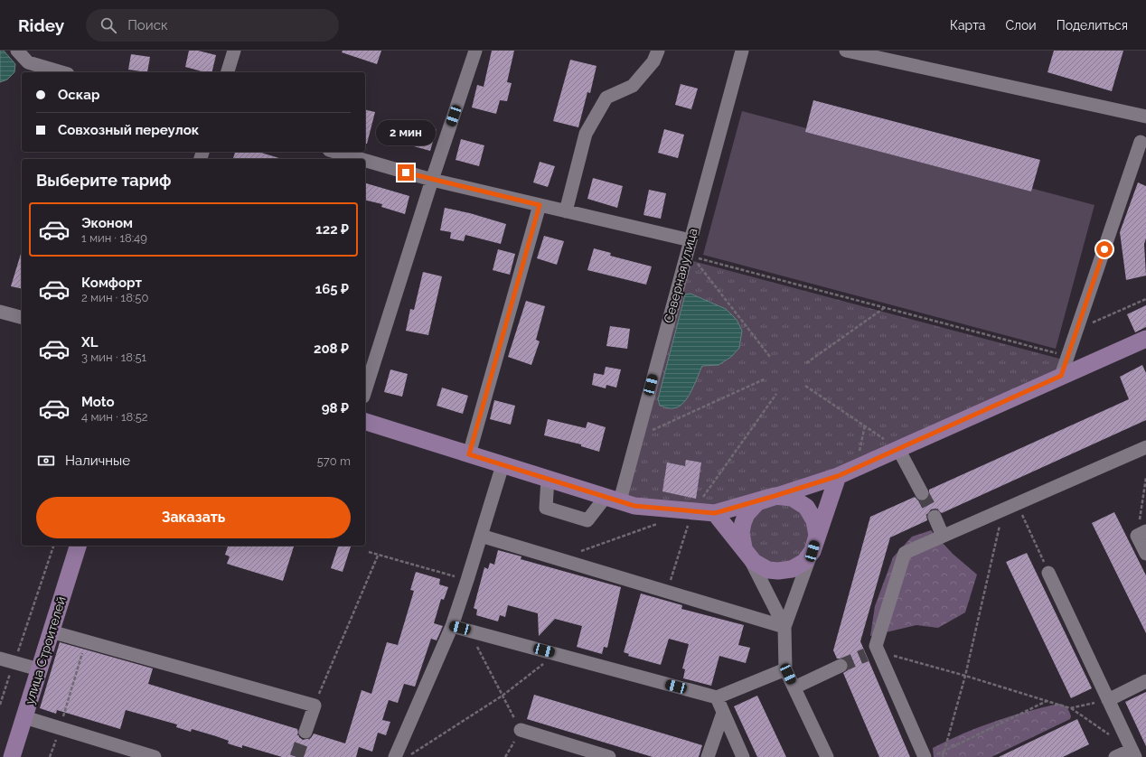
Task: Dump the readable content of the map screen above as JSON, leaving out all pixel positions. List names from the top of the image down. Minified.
{"streets":{"main road":["улица Строителей"],"street":["Северная улица"]},"page":{"header":"Ridey","search":"Поиск","nav":["Карта","Слои","Поделиться"],"banner":["Оскар","Совхозный переулок"],"bubble":"2 мин","heading":"Выберите тариф","list":[{"name":"Эконом","note":"1 мин · 18:49","value":"122 ₽"},{"name":"Комфорт","note":"2 мин · 18:50","value":"165 ₽"},{"name":"XL","note":"3 мин · 18:51","value":"208 ₽"},{"name":"Moto","note":"4 мин · 18:52","value":"98 ₽"}],"pay":["Наличные","570 m"],"buttons":"Заказать"}}
